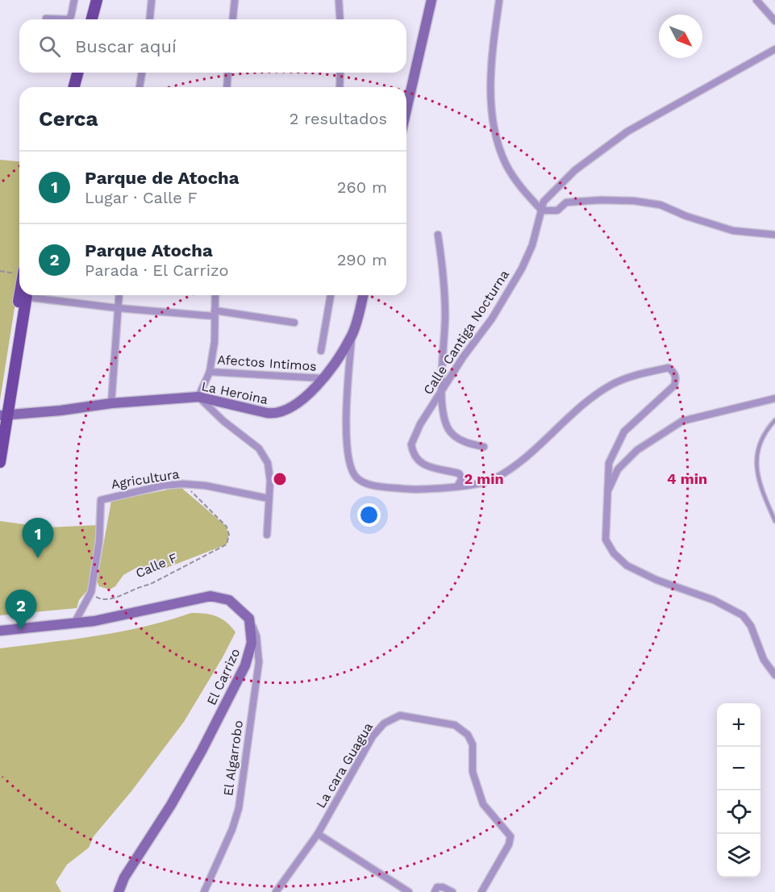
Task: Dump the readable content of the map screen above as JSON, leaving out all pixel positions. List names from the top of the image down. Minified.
{"streets":{"street":["Calle Cantiga Nocturna","Afectos Intimos","La Heroina","Agricultura","El Carrizo","El Algarrobo","La cara Guagua"],"path":["Calle F"]},"crossings":[["Afectos Intimos","La Heroina"],["Agricultura","Calle F"],["El Carrizo","El Algarrobo"]],"north":"bottom right","page":{"search":"Buscar aquí","heading":["Cerca","2 resultados"],"list":[{"mark":"1","name":"Parque de Atocha","note":"Lugar · Calle F","value":"260 m"},{"mark":"2","name":"Parque Atocha","note":"Parada · El Carrizo","value":"290 m"}],"pins":["1","2"],"map_buttons":["+","−"]},"rings":["2 min","4 min"]}
